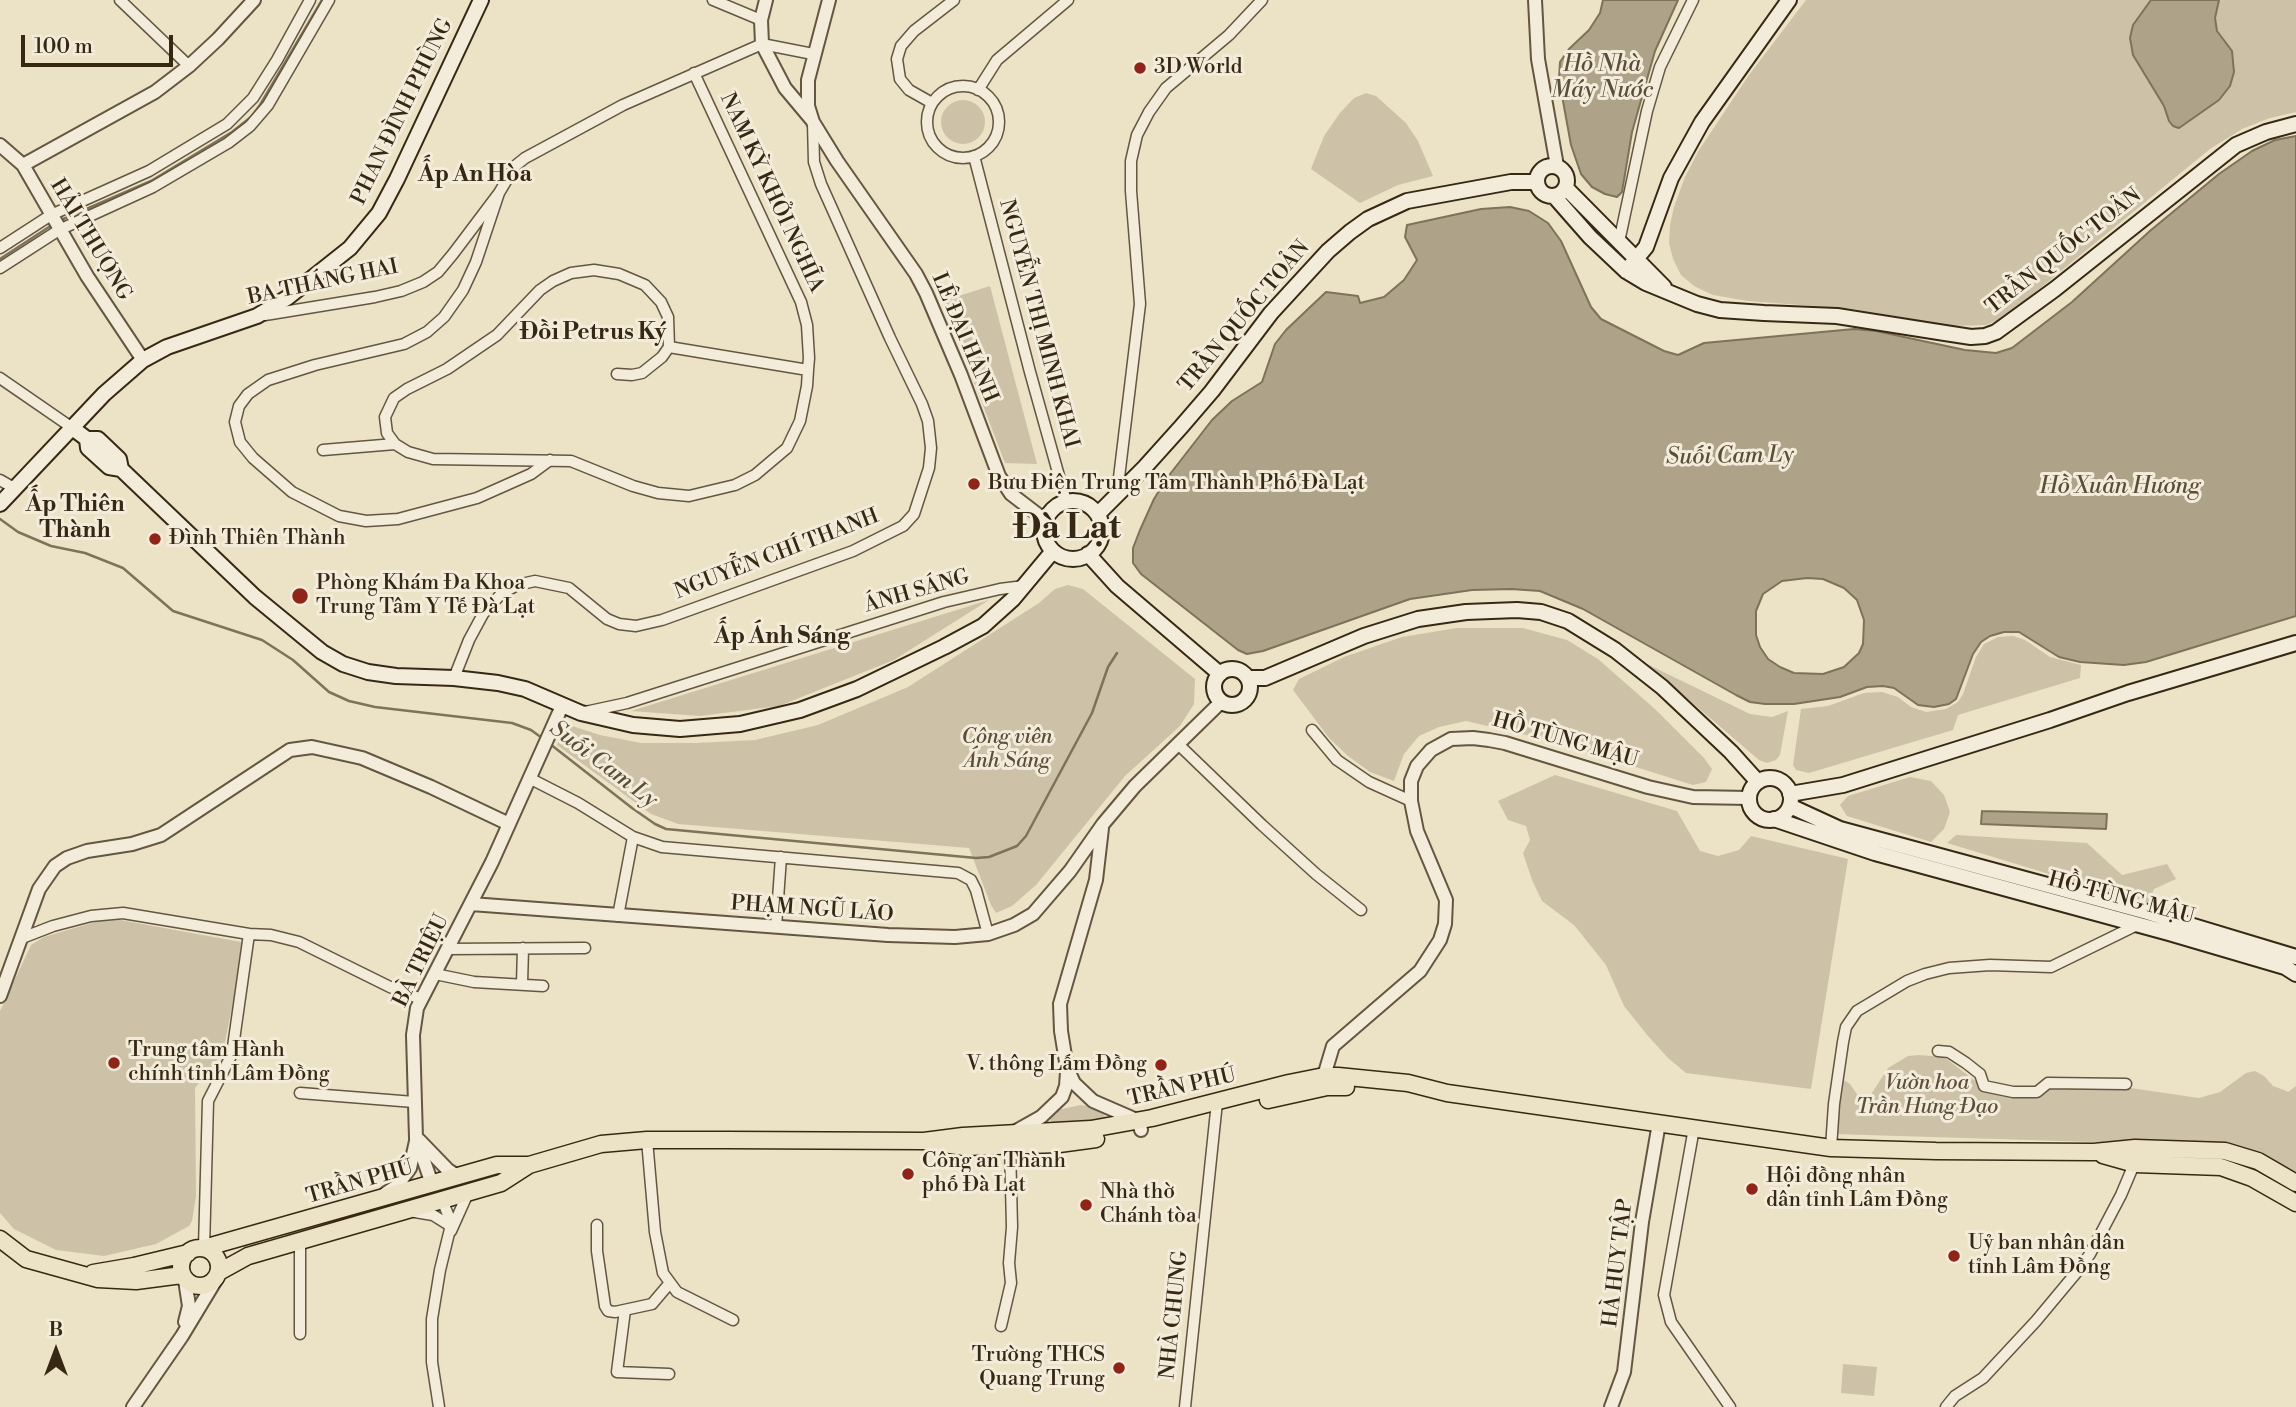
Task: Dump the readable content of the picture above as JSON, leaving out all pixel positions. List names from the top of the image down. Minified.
{"streets":{"main road":["PHAN ĐÌNH PHÙNG","TRẦN QUỐC TOẢN","BA THÁNG HAI","HỒ TÙNG MẬU","TRẦN PHÚ"],"street":["NAM KỲ KHỞI NGHĨA","HẢI THƯỢNG","NGUYỄN THỊ MINH KHAI","LÊ ĐẠI HÀNH","NGUYỄN CHÍ THANH","ÁNH SÁNG","PHẠM NGŨ LÃO","BÀ TRIỆU","HÀ HUY TẬP","NHÀ CHUNG"]},"crossings":[["PHAN ĐÌNH PHÙNG","BA THÁNG HAI"],["NAM KỲ KHỞI NGHĨA","BA THÁNG HAI"],["HẢI THƯỢNG","BA THÁNG HAI"],["TRẦN QUỐC TOẢN","NGUYỄN THỊ MINH KHAI"],["TRẦN QUỐC TOẢN","LÊ ĐẠI HÀNH"],["NGUYỄN THỊ MINH KHAI","LÊ ĐẠI HÀNH"],["LÊ ĐẠI HÀNH","NGUYỄN CHÍ THANH"],["HỒ TÙNG MẬU","TRẦN PHÚ"],["PHẠM NGŨ LÃO","BÀ TRIỆU"],["BÀ TRIỆU","TRẦN PHÚ"],["TRẦN PHÚ","HÀ HUY TẬP"],["TRẦN PHÚ","NHÀ CHUNG"]],"districts":["Ấp An Hòa","Đồi Petrus Ký","Ấp Thiên Thành","Đà Lạt","Ấp Ánh Sáng"],"water":["Hồ Nhà Máy Nước","Suối Cam Ly","Hồ Xuân Hương"],"parks":["Công viên Ánh Sáng","Vườn hoa Trần Hưng Đạo"],"places":["3D World","Bưu Điện Trung Tâm Thành Phố Đà Lạt","Đình Thiên Thành","Phòng Khám Đa Khoa Trung Tâm Y Tế Đà Lạt","Trung tâm Hành chính tỉnh Lâm Đồng","V. thông Lấm Đồng","Công an Thành phố Đà Lạt","Hội đồng nhân dân tỉnh Lâm Đồng","Nhà thờ Chánh tòa","Uỷ ban nhân dân tỉnh Lâm Đồng","Trường THCS Quang Trung"],"scale_bar":"100 m","north":"top"}
